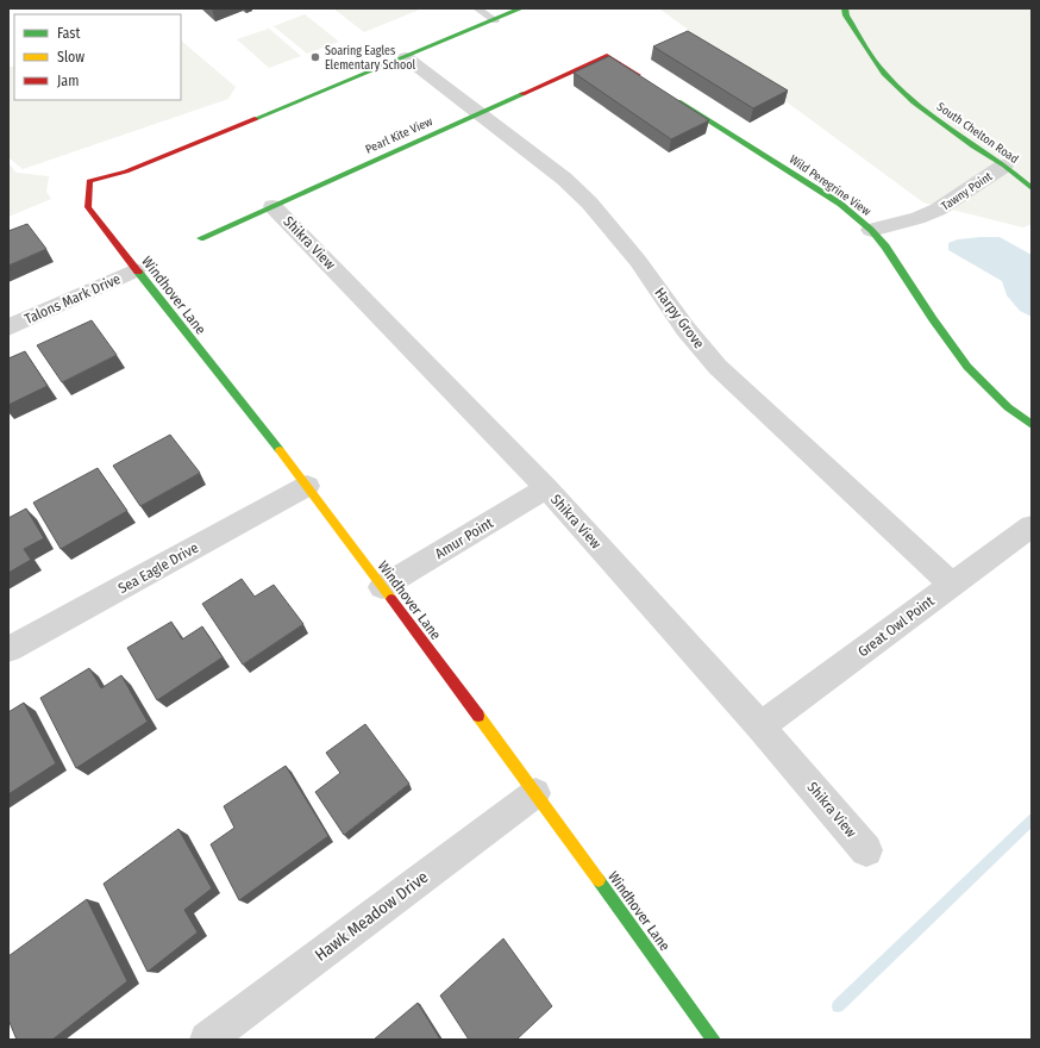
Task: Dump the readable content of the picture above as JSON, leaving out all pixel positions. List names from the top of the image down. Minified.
{"streets":{"street":["South Chelton Road","Pearl Kite View","Wild Peregrine View","Tawny Point","Shikra View","Windhover Lane","Talons Mark Drive","Harpy Grove","Amur Point","Sea Eagle Drive","Great Owl Point","Hawk Meadow Drive"]},"crossings":[["South Chelton Road","Tawny Point"],["Pearl Kite View","Shikra View"],["Pearl Kite View","Harpy Grove"],["Wild Peregrine View","Tawny Point"],["Shikra View","Amur Point"],["Shikra View","Great Owl Point"],["Windhover Lane","Talons Mark Drive"],["Windhover Lane","Harpy Grove"],["Windhover Lane","Amur Point"],["Windhover Lane","Sea Eagle Drive"],["Windhover Lane","Hawk Meadow Drive"],["Harpy Grove","Great Owl Point"]],"places":["Soaring Eagles Elementary School"],"legend":["Fast","Slow","Jam"]}
